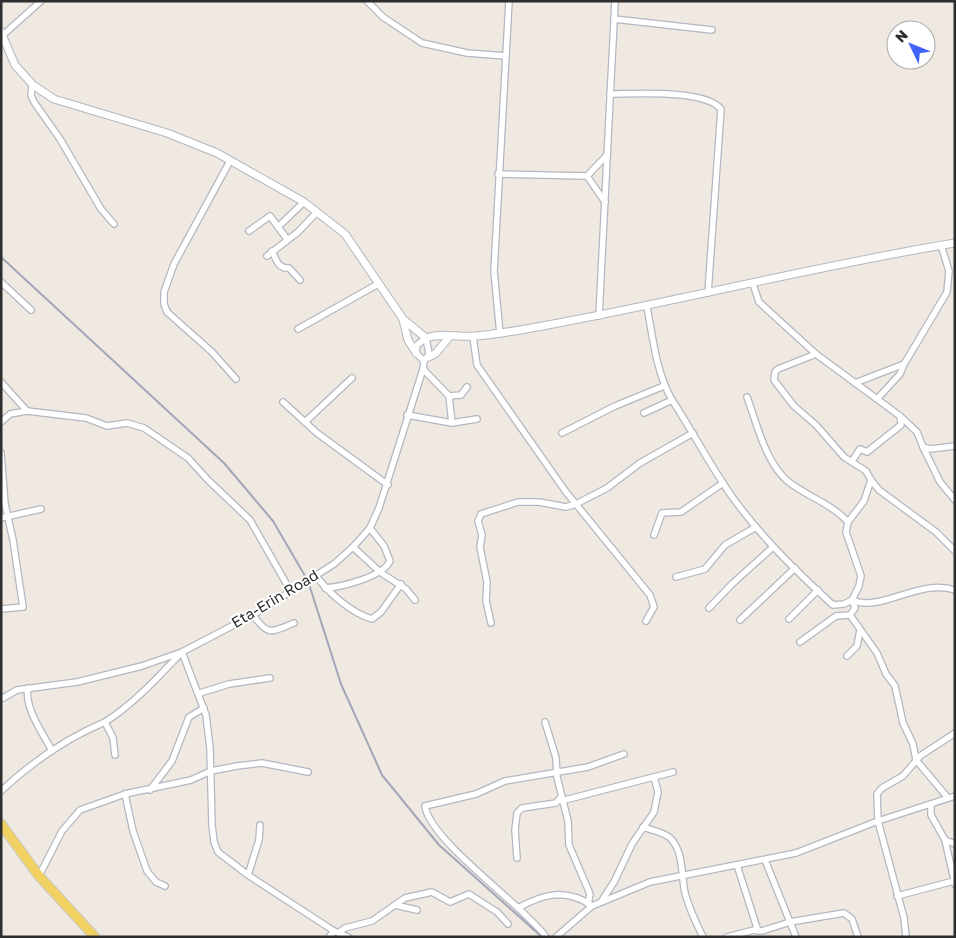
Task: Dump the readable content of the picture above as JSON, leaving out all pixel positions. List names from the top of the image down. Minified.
{"streets":{"street":["Eta-Erin Road"]},"north":"top left"}
